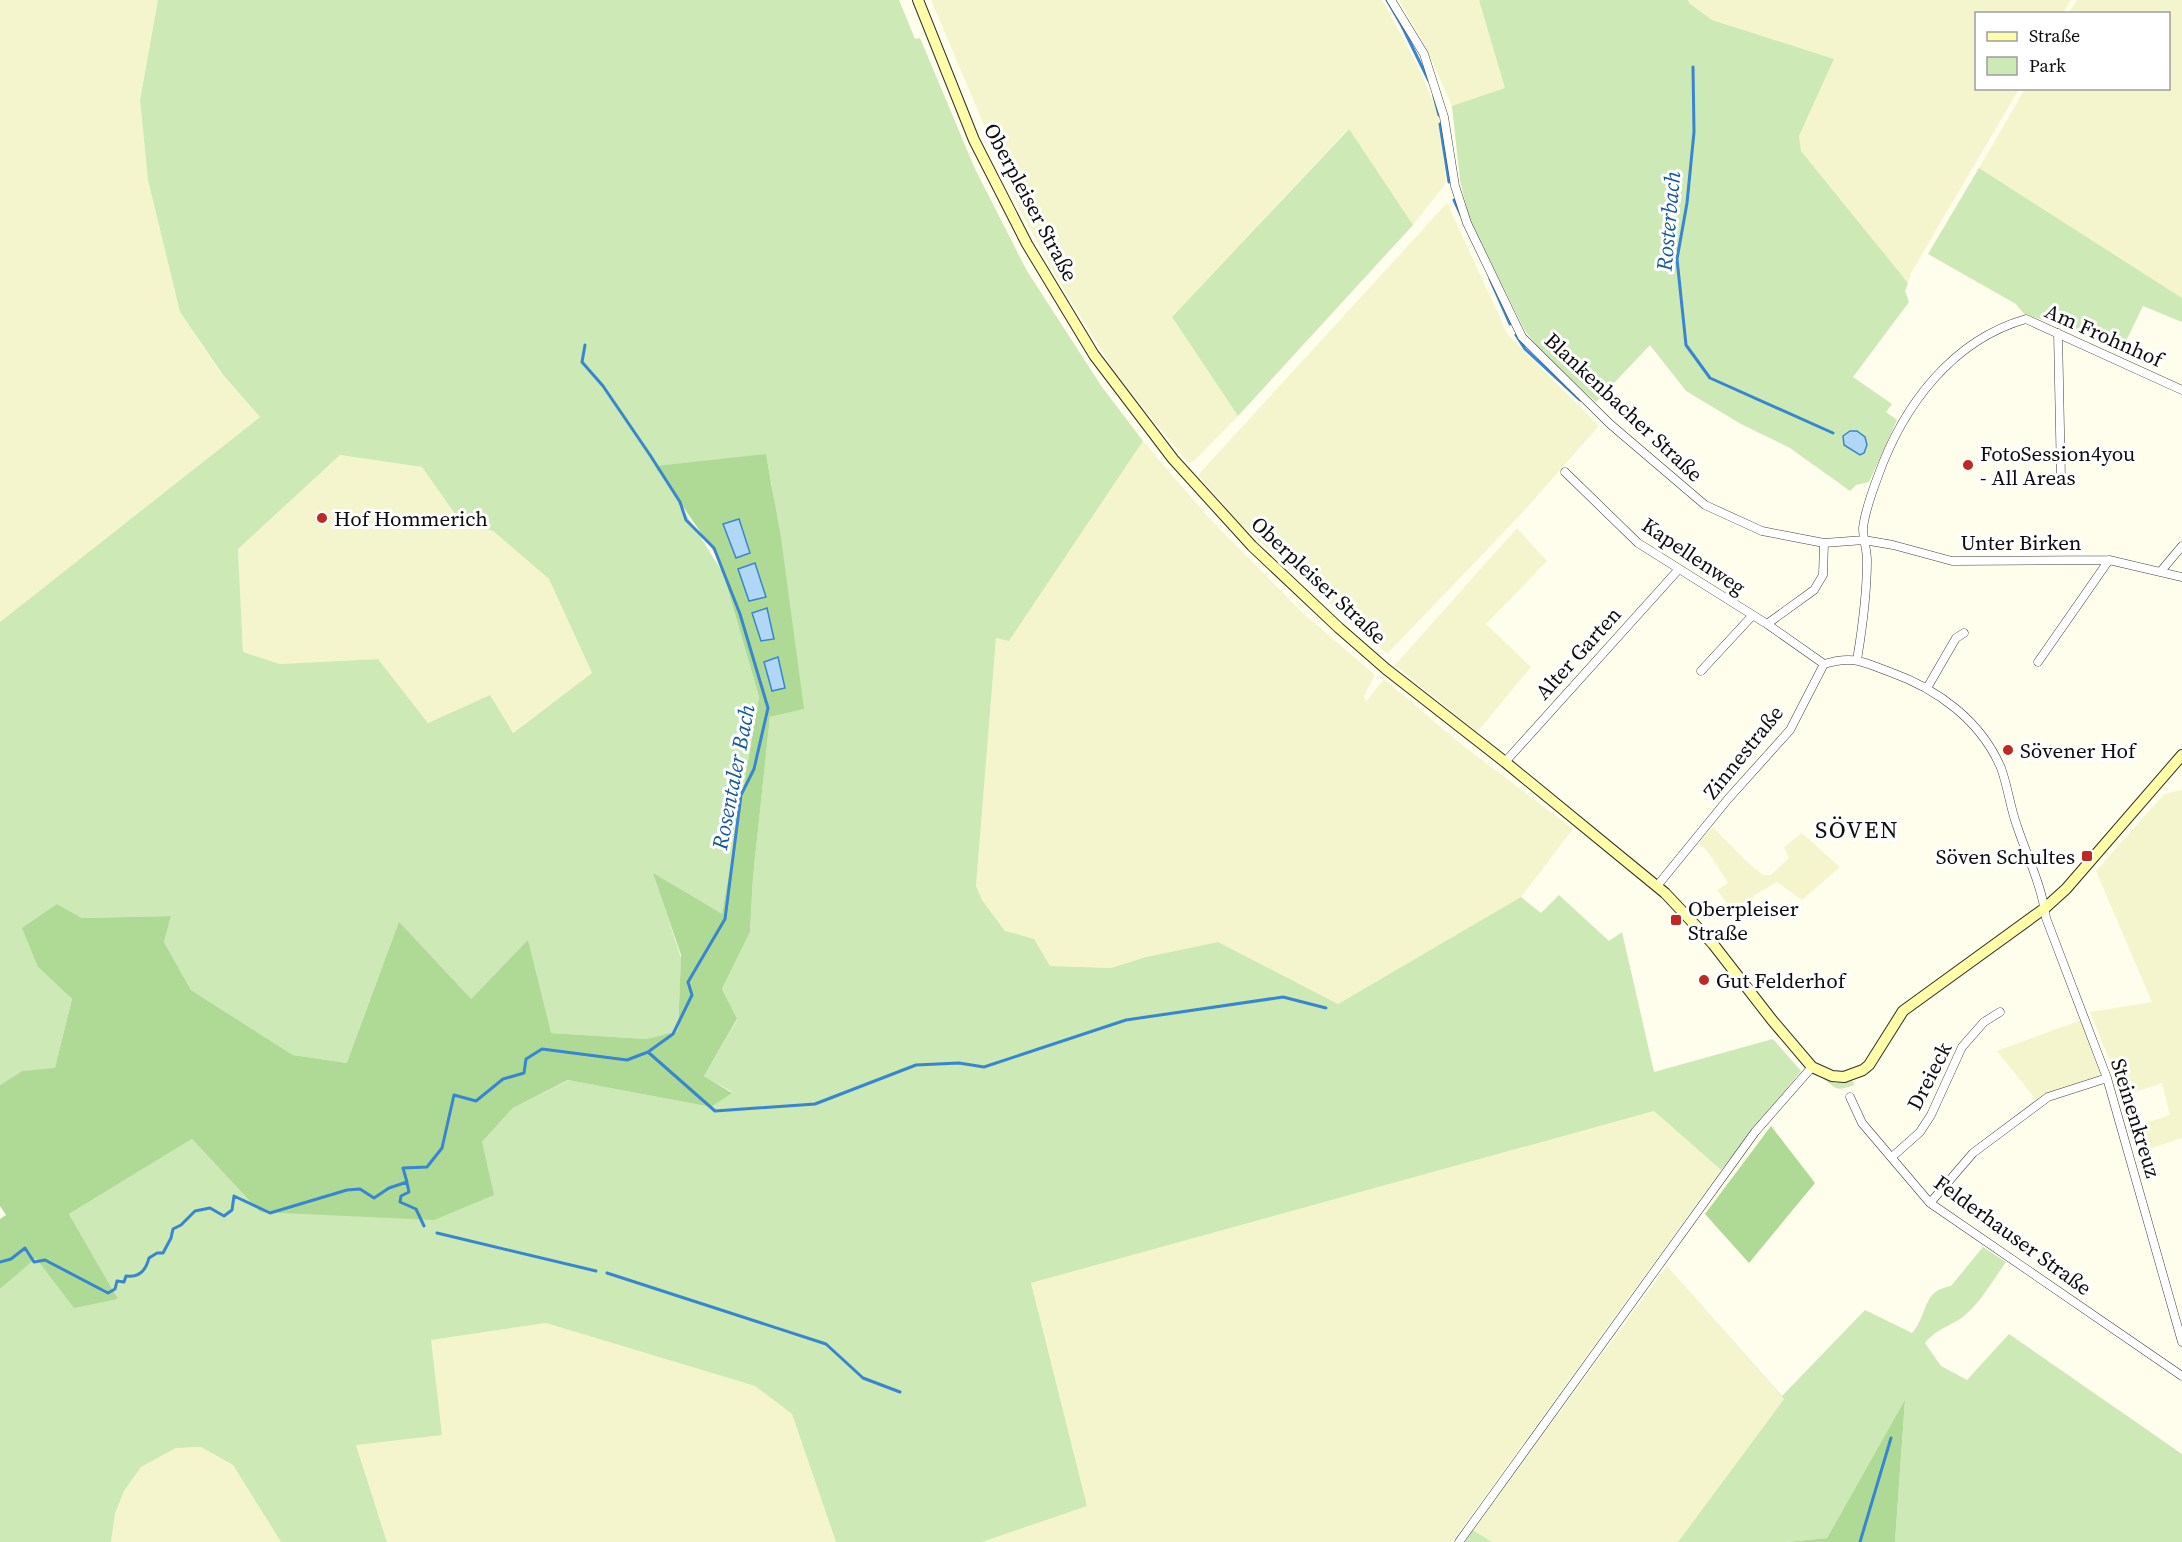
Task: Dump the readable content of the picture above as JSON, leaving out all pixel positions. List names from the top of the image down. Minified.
{"streets":{"main road":["Oberpleiser Straße"],"street":["Am Frohnhof","Blankenbacher Straße","Unter Birken","Kapellenweg","Alter Garten","Zinnestraße","Dreieck","Steinenkreuz","Felderhauser Straße"]},"crossings":[["Oberpleiser Straße","Alter Garten"],["Oberpleiser Straße","Zinnestraße"],["Am Frohnhof","Blankenbacher Straße"],["Am Frohnhof","Unter Birken"],["Blankenbacher Straße","Unter Birken"],["Kapellenweg","Alter Garten"],["Kapellenweg","Zinnestraße"],["Dreieck","Felderhauser Straße"]],"districts":["SÖVEN"],"water":["Rosterbach","Rosentaler Bach"],"places":{"other":["FotoSession4you - All Areas","Hof Hommerich","Sövener Hof","Gut Felderhof"],"transit":["Söven Schultes","Oberpleiser Straße"]},"legend":["Straße","Park"]}
